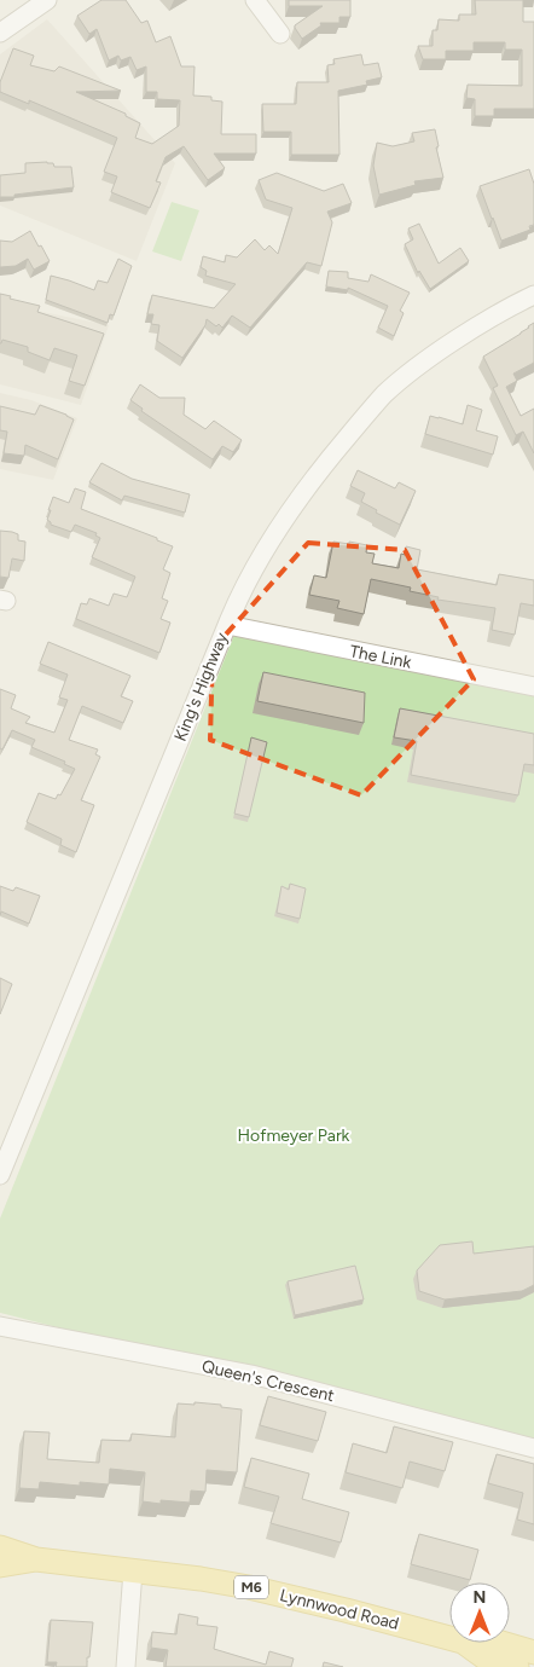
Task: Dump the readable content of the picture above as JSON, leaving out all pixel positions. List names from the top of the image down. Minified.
{"streets":{"main road":["M6","Lynnwood Road"],"street":["The Link","King's Highway","Queen's Crescent"]},"crossings":[["The Link","King's Highway"]],"parks":["Hofmeyer Park"],"north":"top"}
